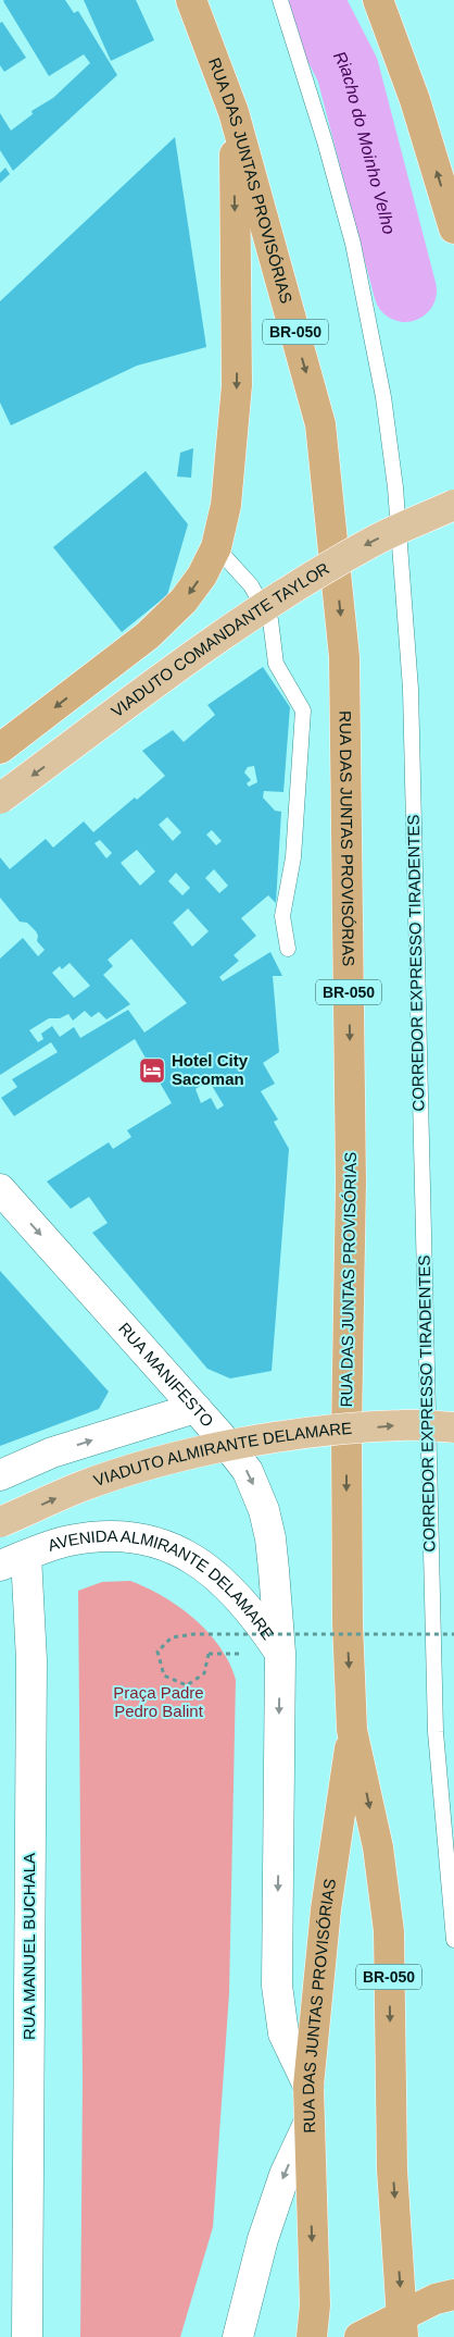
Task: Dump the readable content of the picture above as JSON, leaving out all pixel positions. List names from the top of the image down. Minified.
{"streets":{"highway":["RUA DAS JUNTAS PROVISÓRIAS","BR-050"],"main road":["VIADUTO COMANDANTE TAYLOR","RUA MANIFESTO","VIADUTO ALMIRANTE DELAMARE","AVENIDA ALMIRANTE DELAMARE","RUA MANUEL BUCHALA"],"lane":["CORREDOR EXPRESSO TIRADENTES"]},"crossings":[["RUA MANIFESTO","AVENIDA ALMIRANTE DELAMARE"],["AVENIDA ALMIRANTE DELAMARE","RUA MANUEL BUCHALA"]],"one_way":["VIADUTO COMANDANTE TAYLOR","RUA MANIFESTO"],"water":["Riacho do Moinho Velho"],"parks":["Praça Padre Pedro Balint"],"places":{"hotel":["Hotel City Sacoman"]}}
